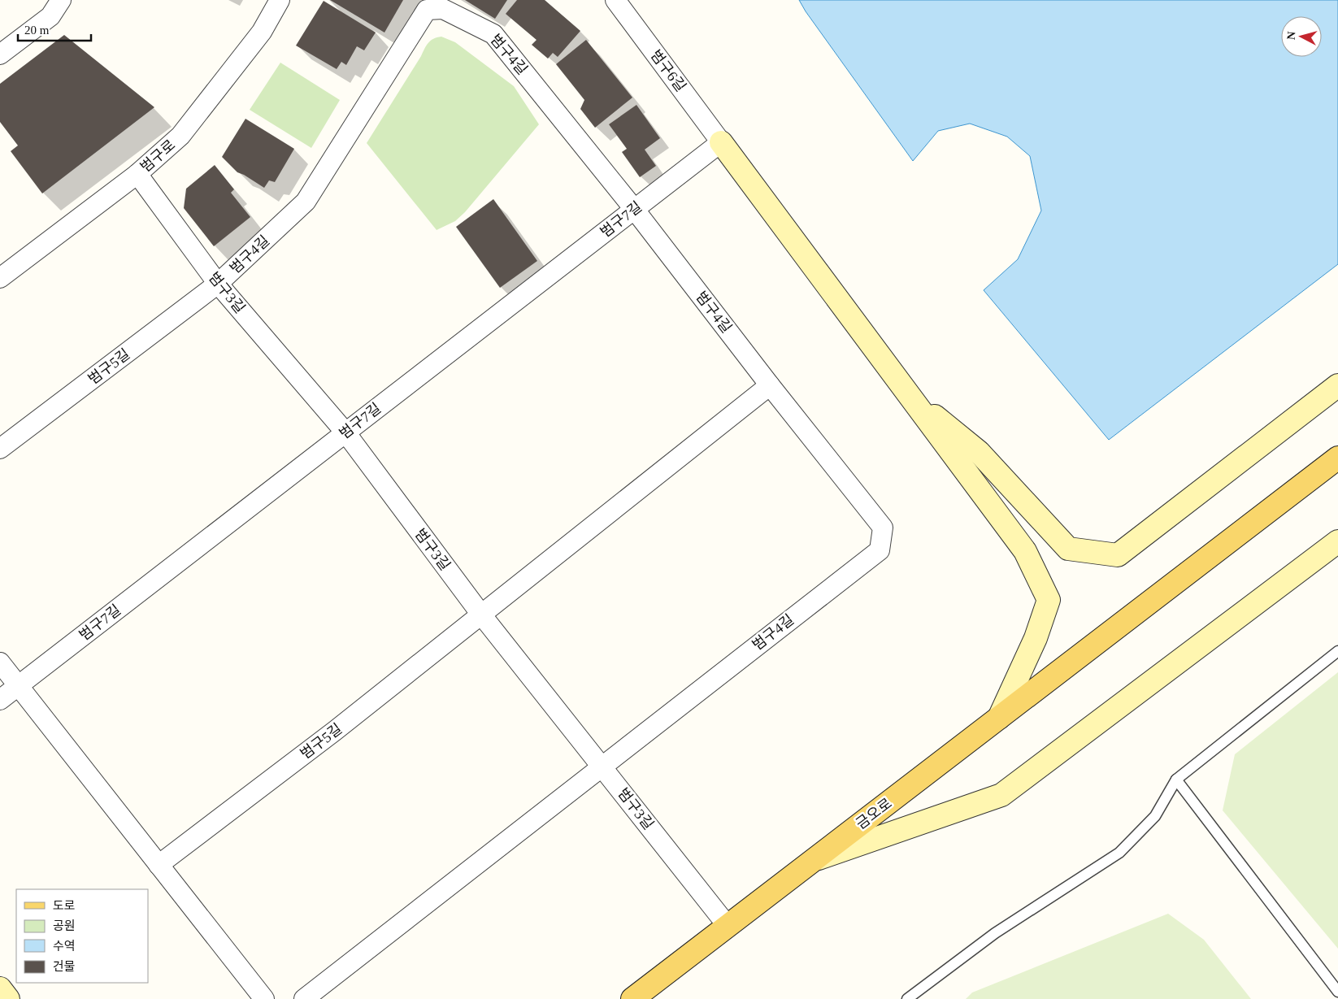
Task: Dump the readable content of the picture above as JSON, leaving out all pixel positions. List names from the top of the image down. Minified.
{"streets":{"main road":["금오로"],"street":["범구4길","범구6길","범구로","범구7길","범구3길","범구5길"]},"crossings":[["범구4길","범구7길"],["범구4길","범구3길"],["범구4길","범구5길"],["범구6길","범구7길"],["범구로","범구3길"],["범구7길","범구3길"],["범구3길","범구5길"],["범구3길","금오로"]],"legend":["도로","공원","수역","건물"],"scale_bar":"20 m","north":"left"}
